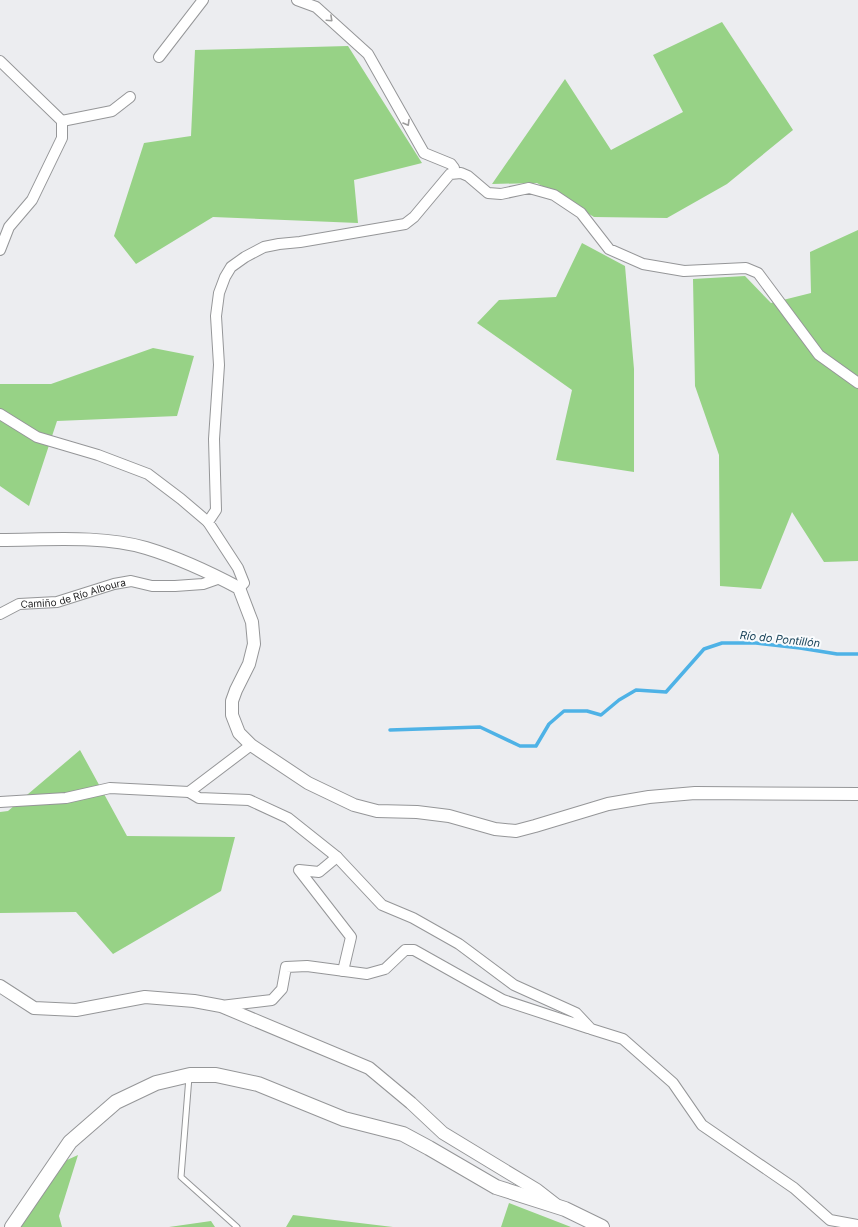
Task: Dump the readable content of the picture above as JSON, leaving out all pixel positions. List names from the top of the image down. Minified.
{"streets":{"street":["Camiño de Río Alboura"]},"water":["Río do Pontillón"]}
